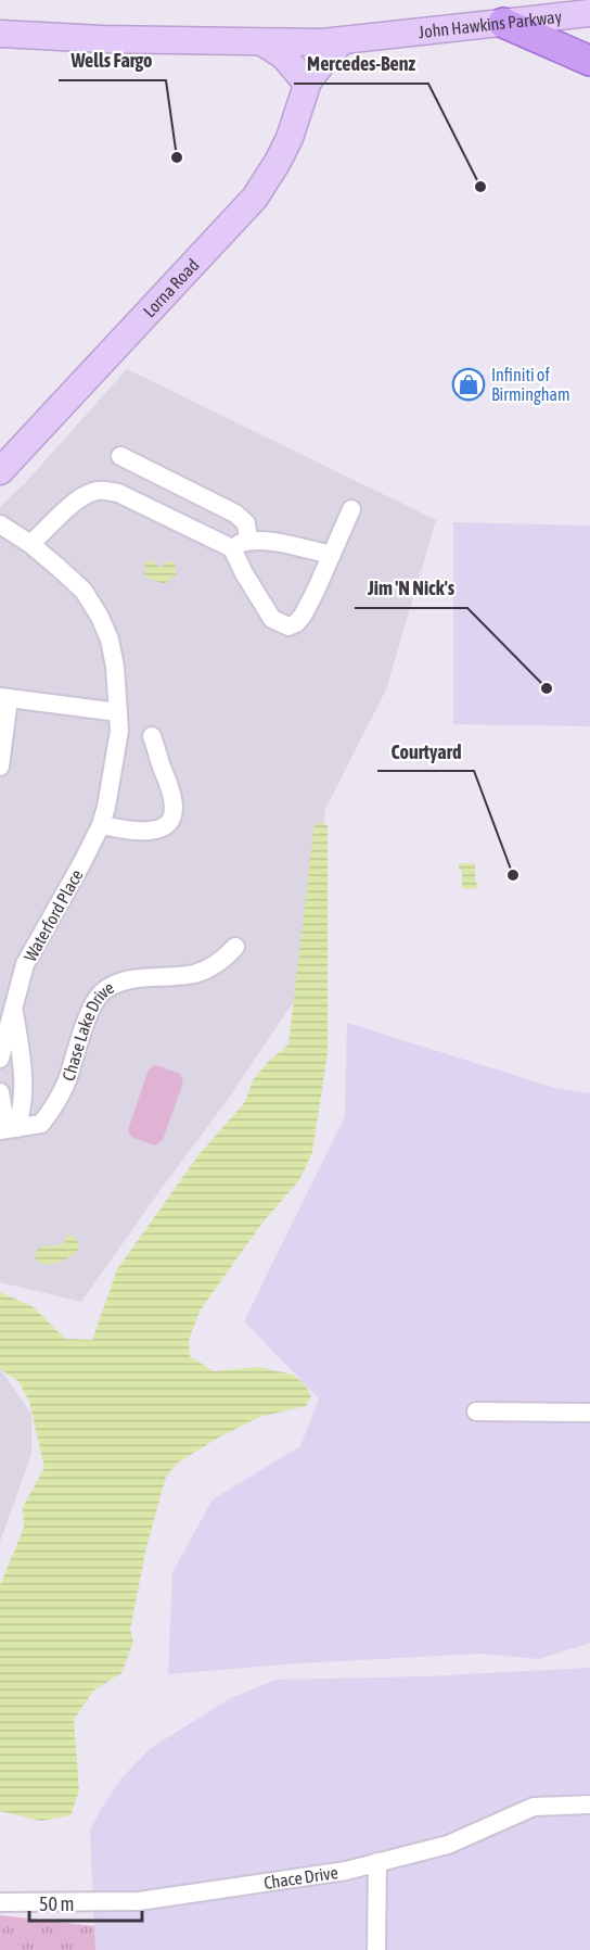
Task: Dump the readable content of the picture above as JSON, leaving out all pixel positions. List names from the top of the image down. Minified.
{"streets":{"street":["John Hawkins Parkway","Lorna Road","Waterford Place","Chase Lake Drive","Chace Drive"]},"crossings":[["John Hawkins Parkway","Lorna Road"],["Waterford Place","Chase Lake Drive"]],"places":{"other":["Wells Fargo","Mercedes-Benz","Jim 'N Nick's","Courtyard"],"shop":["Infiniti of Birmingham"]},"scale_bar":"50 m"}
